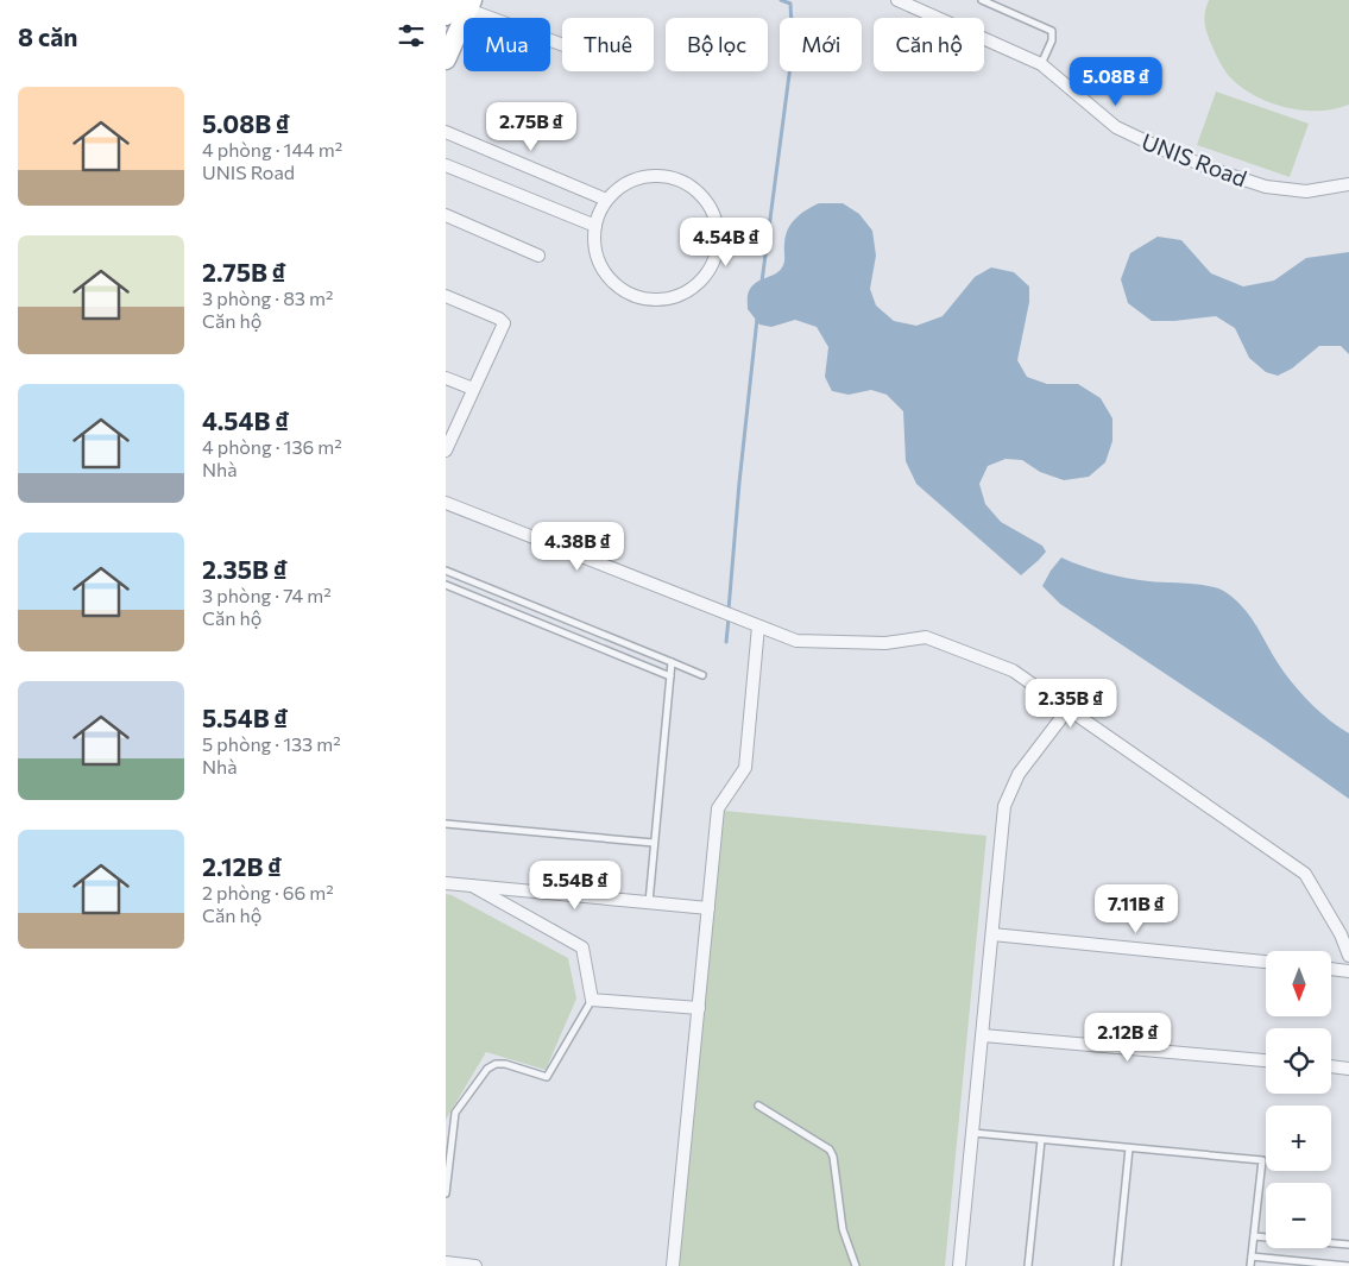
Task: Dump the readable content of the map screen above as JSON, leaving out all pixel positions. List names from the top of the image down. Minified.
{"streets":{"street":["UNIS Road"]},"north":"bottom","page":{"heading":"8 căn","chip":["Mua","Thuê","Bộ lọc","Mới","Căn hộ"],"price":["5.08B ₫","2.75B ₫","4.54B ₫","4.38B ₫","2.35B ₫","5.54B ₫","7.11B ₫","2.12B ₫"],"list":[{"name":"5.08B ₫","note":"4 phòng · 144 m² · UNIS Road"},{"name":"2.75B ₫","note":"3 phòng · 83 m² · Căn hộ"},{"name":"4.54B ₫","note":"4 phòng · 136 m² · Nhà"},{"name":"2.35B ₫","note":"3 phòng · 74 m² · Căn hộ"},{"name":"5.54B ₫","note":"5 phòng · 133 m² · Nhà"},{"name":"2.12B ₫","note":"2 phòng · 66 m² · Căn hộ"}],"map_buttons":["+","−"]}}
